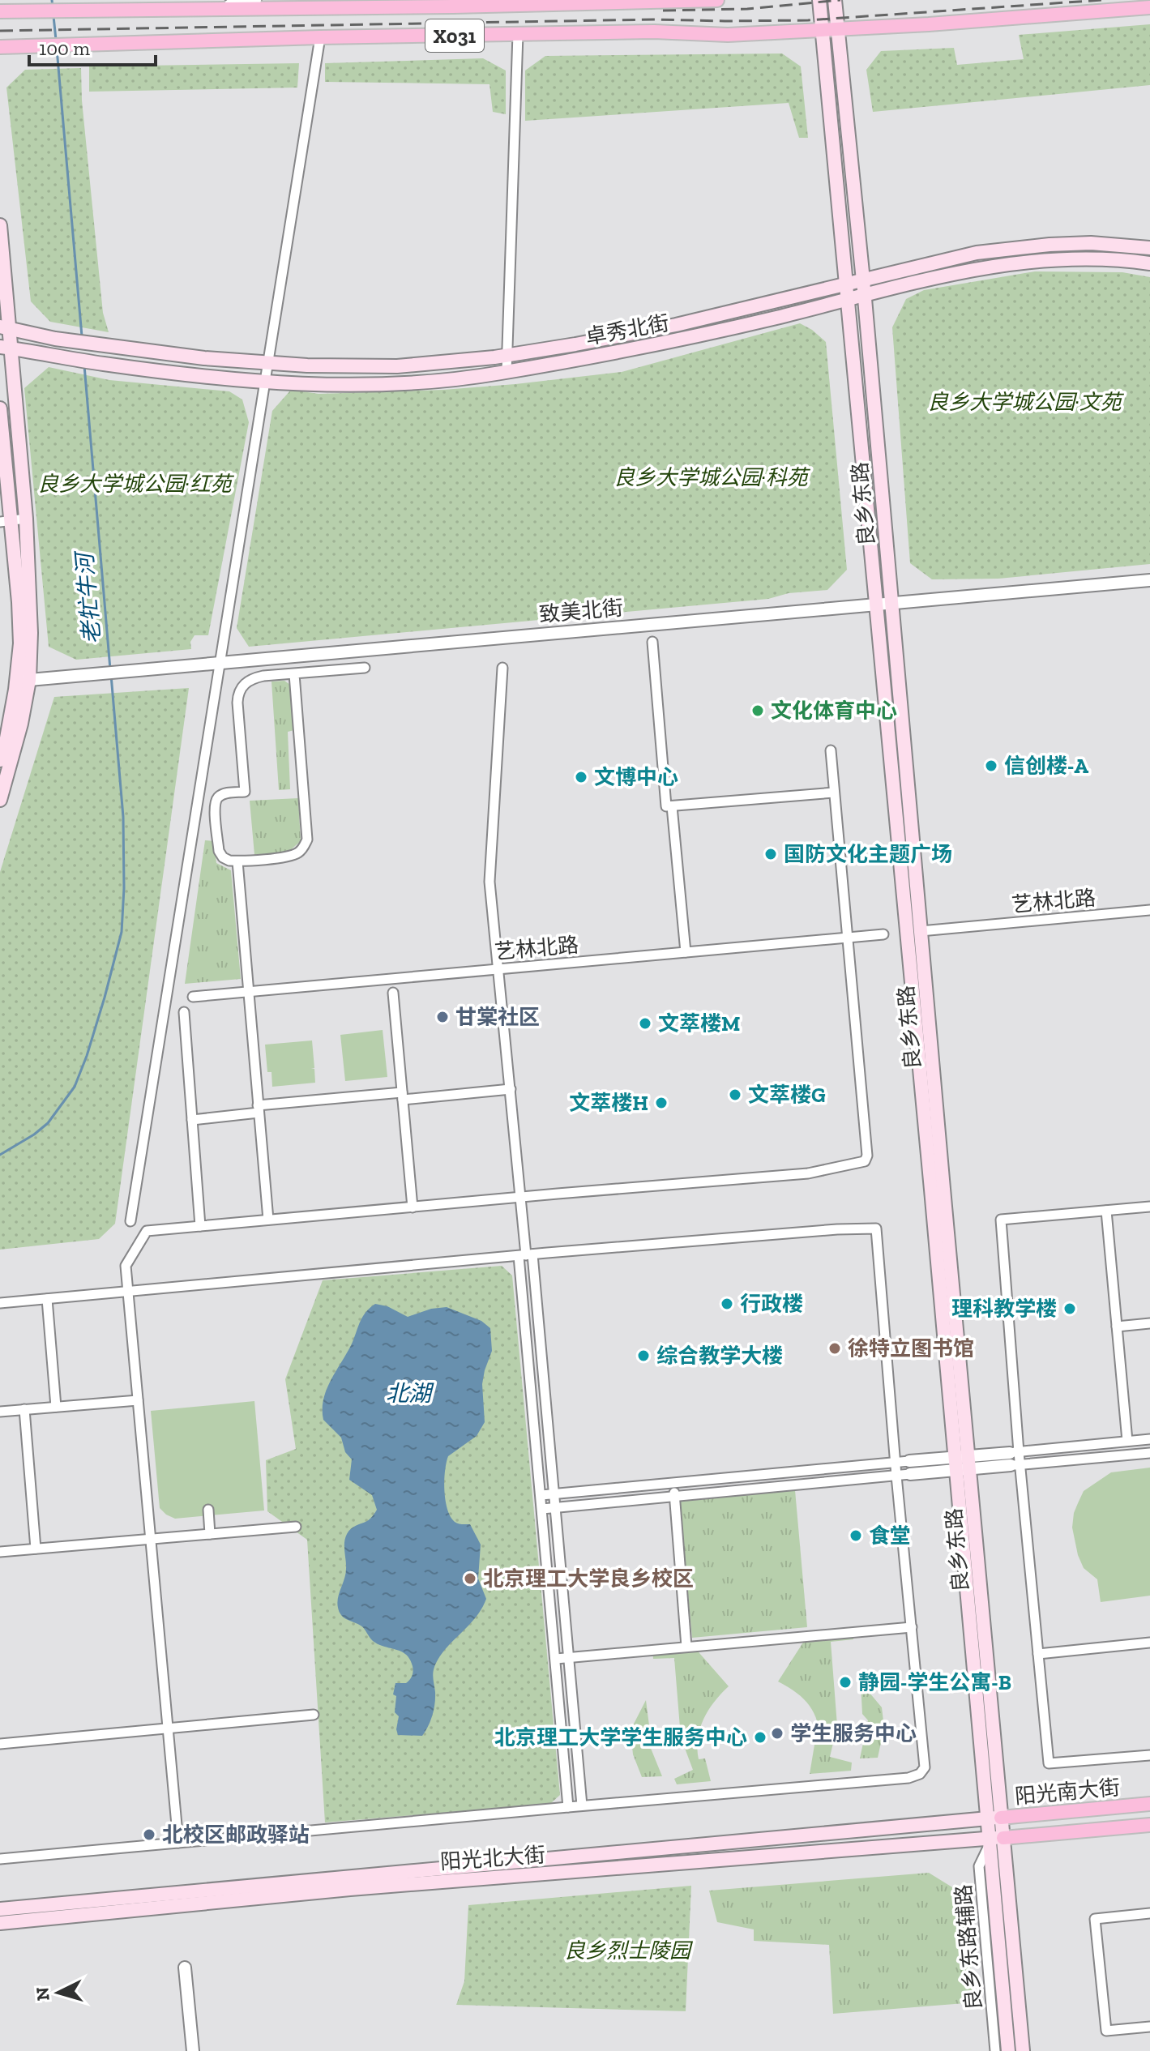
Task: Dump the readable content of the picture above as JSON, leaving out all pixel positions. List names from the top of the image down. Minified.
{"streets":{"main road":["X031","卓秀北街","良乡东路","阳光南大街","阳光北大街"],"street":["致美北街","艺林北路","良乡东路辅路"]},"crossings":[["X031","良乡东路"],["卓秀北街","良乡东路"],["良乡东路","致美北街"],["良乡东路","艺林北路"],["良乡东路","阳光南大街"],["良乡东路","阳光北大街"],["良乡东路","良乡东路辅路"],["阳光南大街","阳光北大街"],["阳光南大街","良乡东路辅路"],["阳光北大街","良乡东路辅路"]],"water":["老牤牛河","北湖"],"parks":["良乡大学城公园·文苑","良乡大学城公园·科苑","良乡大学城公园·红苑","良乡烈士陵园"],"places":["文化体育中心","信创楼-A","文博中心","国防文化主题广场","甘棠社区","文萃楼M","文萃楼G","文萃楼H","行政楼","理科教学楼","徐特立图书馆","综合教学大楼","食堂","北京理工大学良乡校区","静园-学生公寓-B","学生服务中心","北京理工大学学生服务中心","北校区邮政驿站"],"scale_bar":"100 m","north":"left"}
